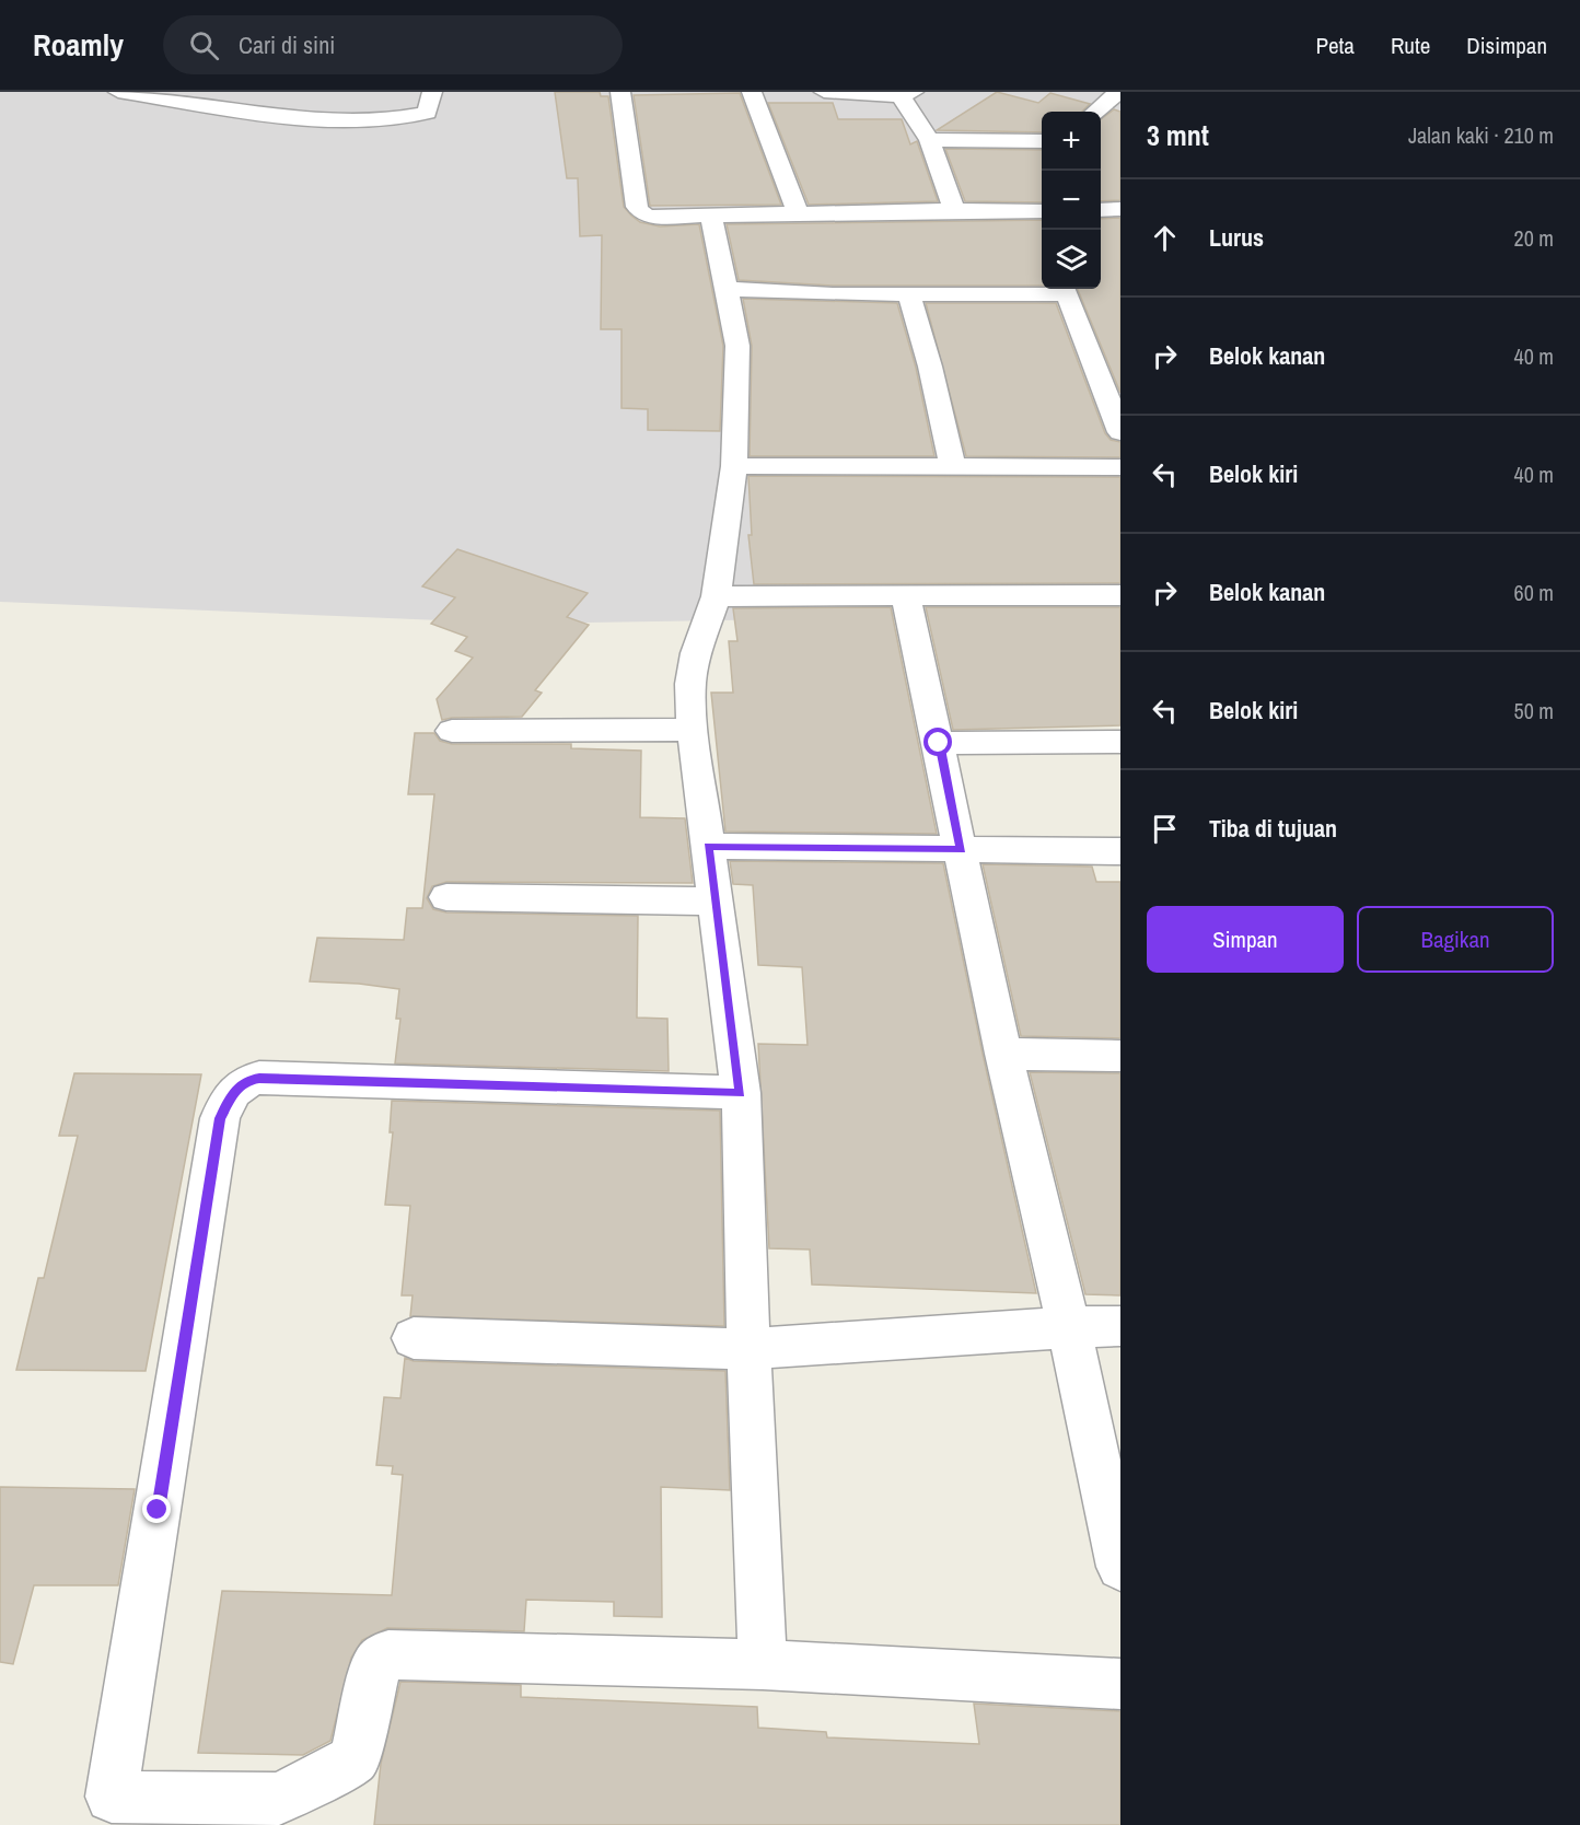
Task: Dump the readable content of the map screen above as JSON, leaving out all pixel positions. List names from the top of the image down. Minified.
{"page":{"header":"Roamly","search":"Cari di sini","nav":["Peta","Rute","Disimpan"],"heading":["3 mnt","Jalan kaki · 210 m"],"map_buttons":["+","−"],"list":[["Lurus","20 m"],["Belok kanan","40 m"],["Belok kiri","40 m"],["Belok kanan","60 m"],["Belok kiri","50 m"],"Tiba di tujuan"],"buttons":["Simpan","Bagikan"]}}
